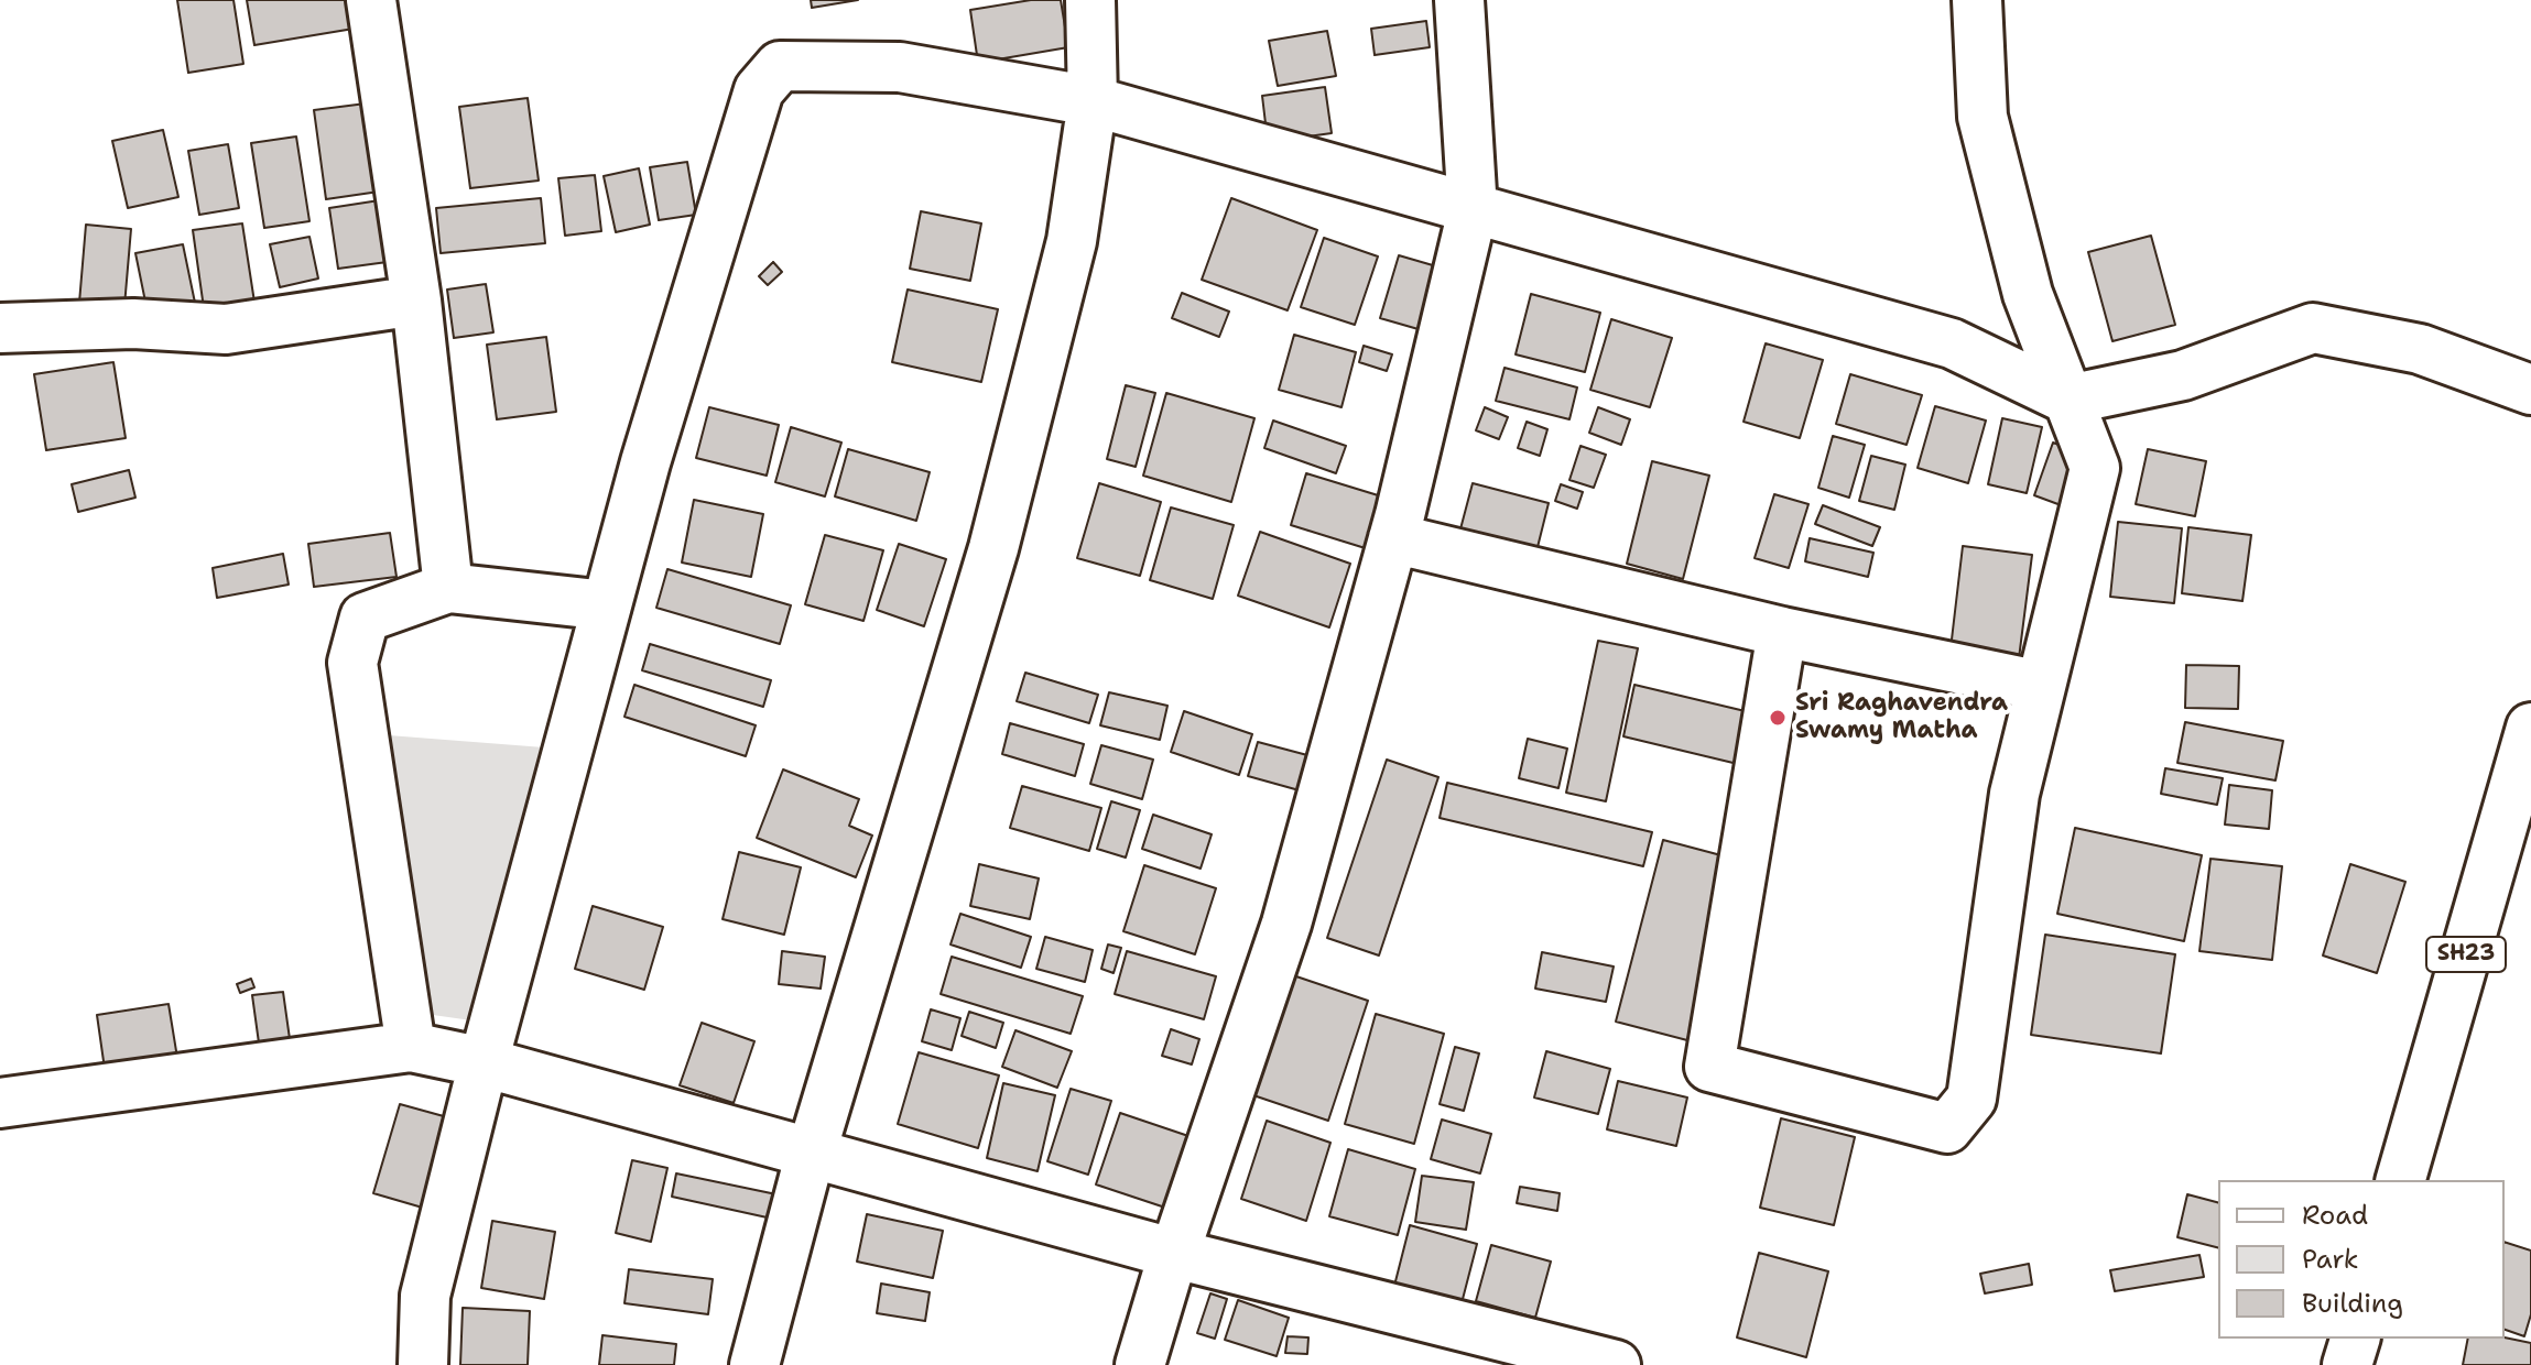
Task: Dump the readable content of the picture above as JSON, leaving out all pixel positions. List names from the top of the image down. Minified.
{"streets":{"street":["SH23"]},"places":["Sri Raghavendra Swamy Matha"],"legend":["Road","Park","Building"]}
